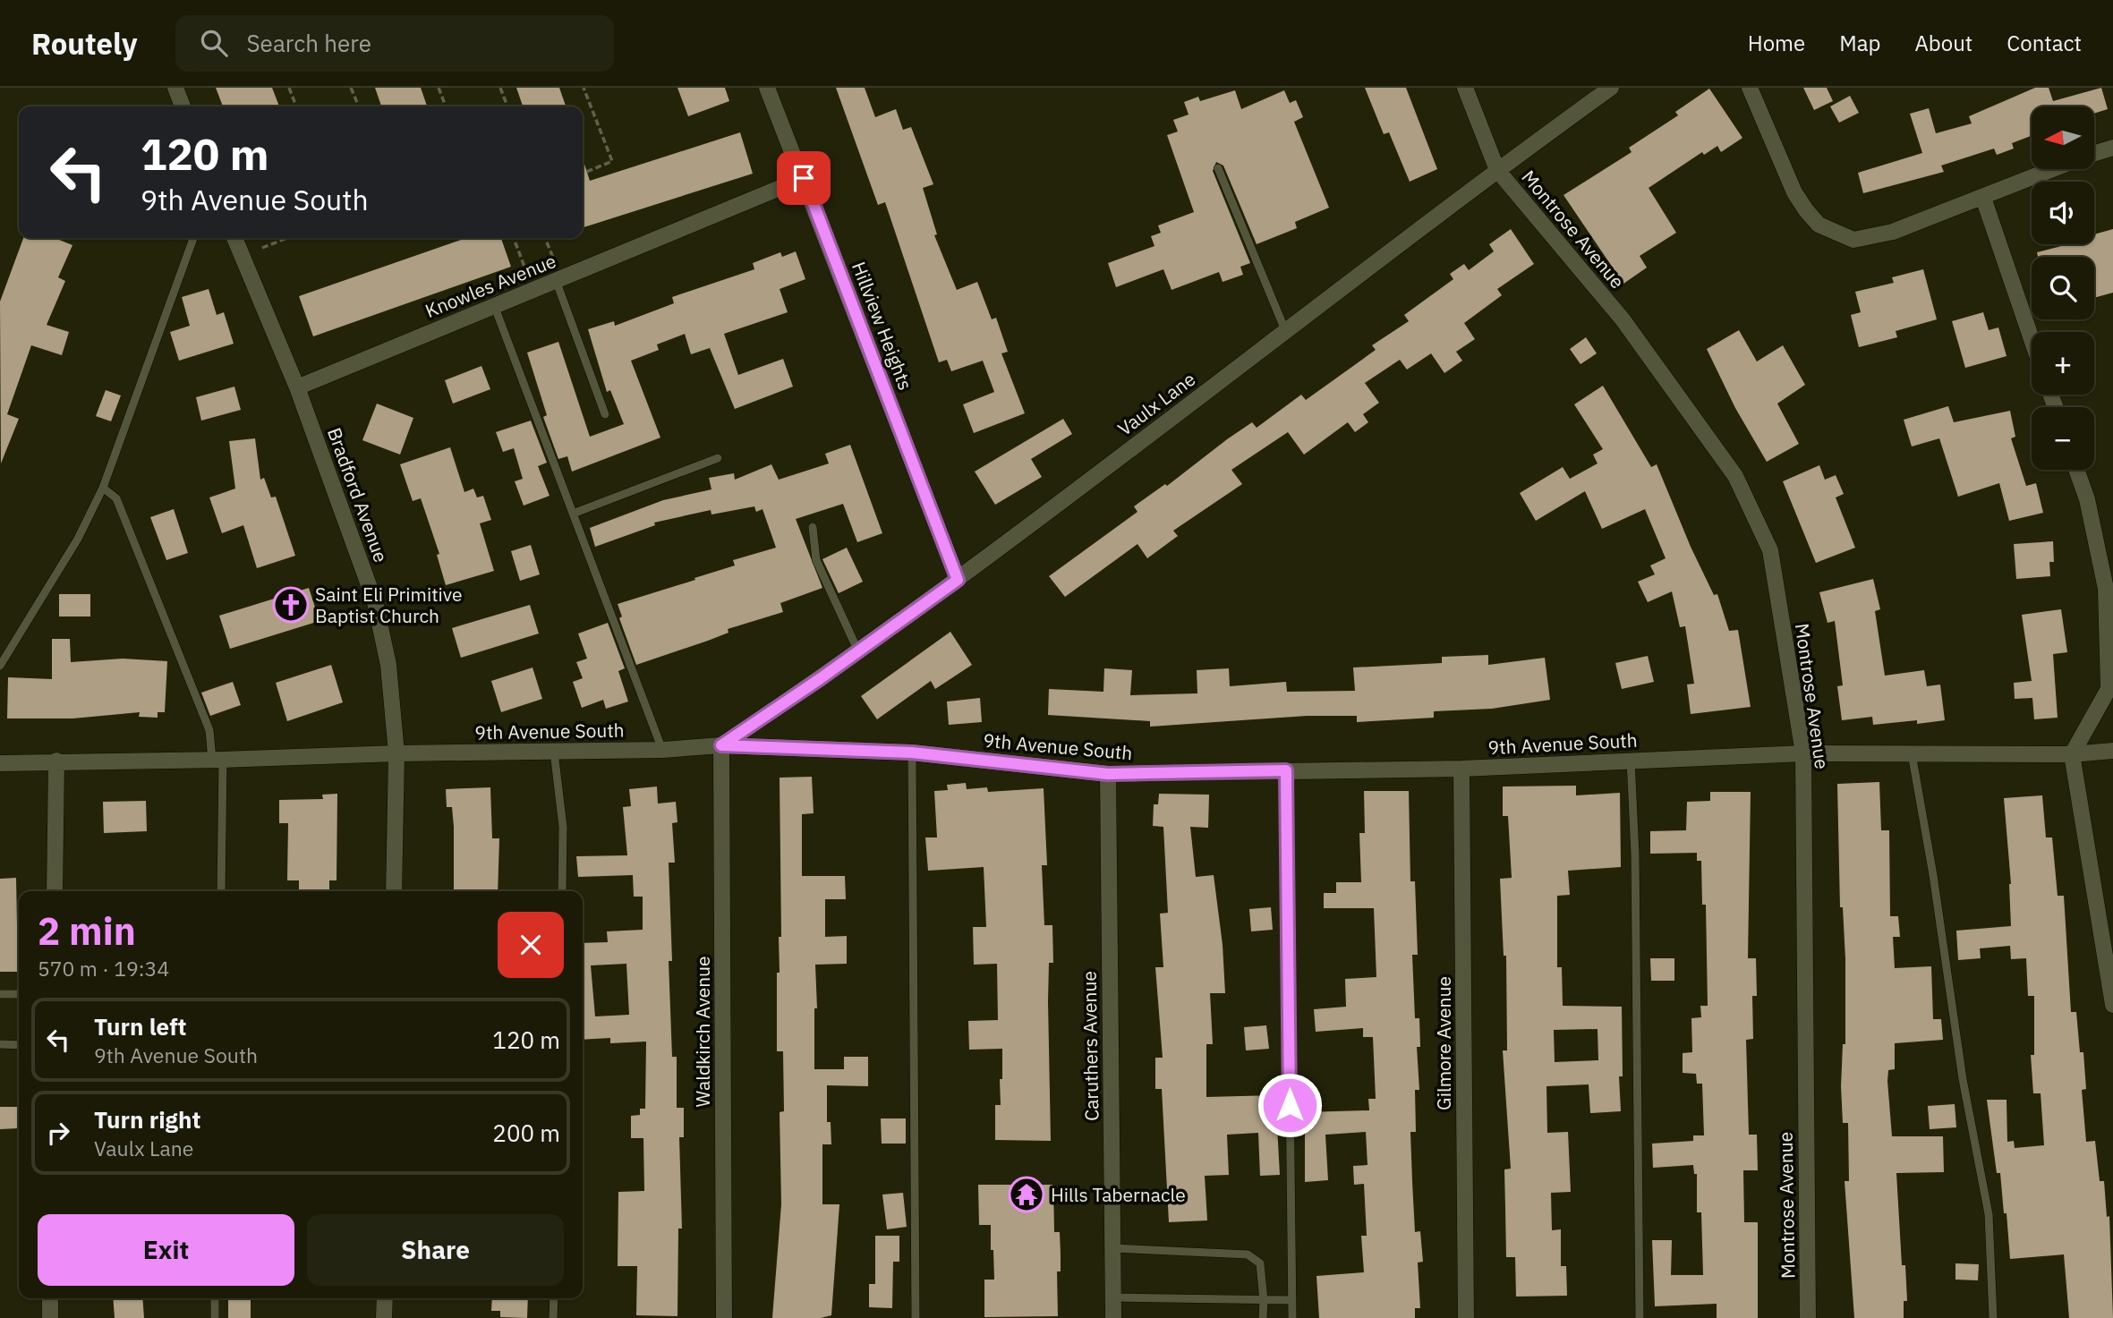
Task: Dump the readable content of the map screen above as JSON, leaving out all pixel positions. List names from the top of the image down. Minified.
{"streets":{"street":["Montrose Avenue","Knowles Avenue","Hillview Heights","Vaulx Lane","Bradford Avenue","9th Avenue South","Waldkirch Avenue","Gilmore Avenue","Caruthers Avenue"]},"crossings":[["Montrose Avenue","Vaulx Lane"],["Montrose Avenue","9th Avenue South"],["Knowles Avenue","Hillview Heights"],["Knowles Avenue","Bradford Avenue"],["Hillview Heights","Vaulx Lane"],["Vaulx Lane","9th Avenue South"],["Vaulx Lane","Waldkirch Avenue"],["Bradford Avenue","9th Avenue South"],["9th Avenue South","Waldkirch Avenue"],["9th Avenue South","Gilmore Avenue"],["9th Avenue South","Caruthers Avenue"]],"places":{"church":["Saint Eli Primitive Baptist Church"],"temple":["Hills Tabernacle"]},"north":"left","page":{"header":"Routely","search":"Search here","nav":["Home","Map","About","Contact"],"map_buttons":["+","−"],"turn":["120 m","9th Avenue South"],"heading":["2 min","570 m · 19:34"],"list":[{"name":"Turn left","note":"9th Avenue South","value":"120 m"},{"name":"Turn right","note":"Vaulx Lane","value":"200 m"}],"buttons":["Exit","Share"]}}
